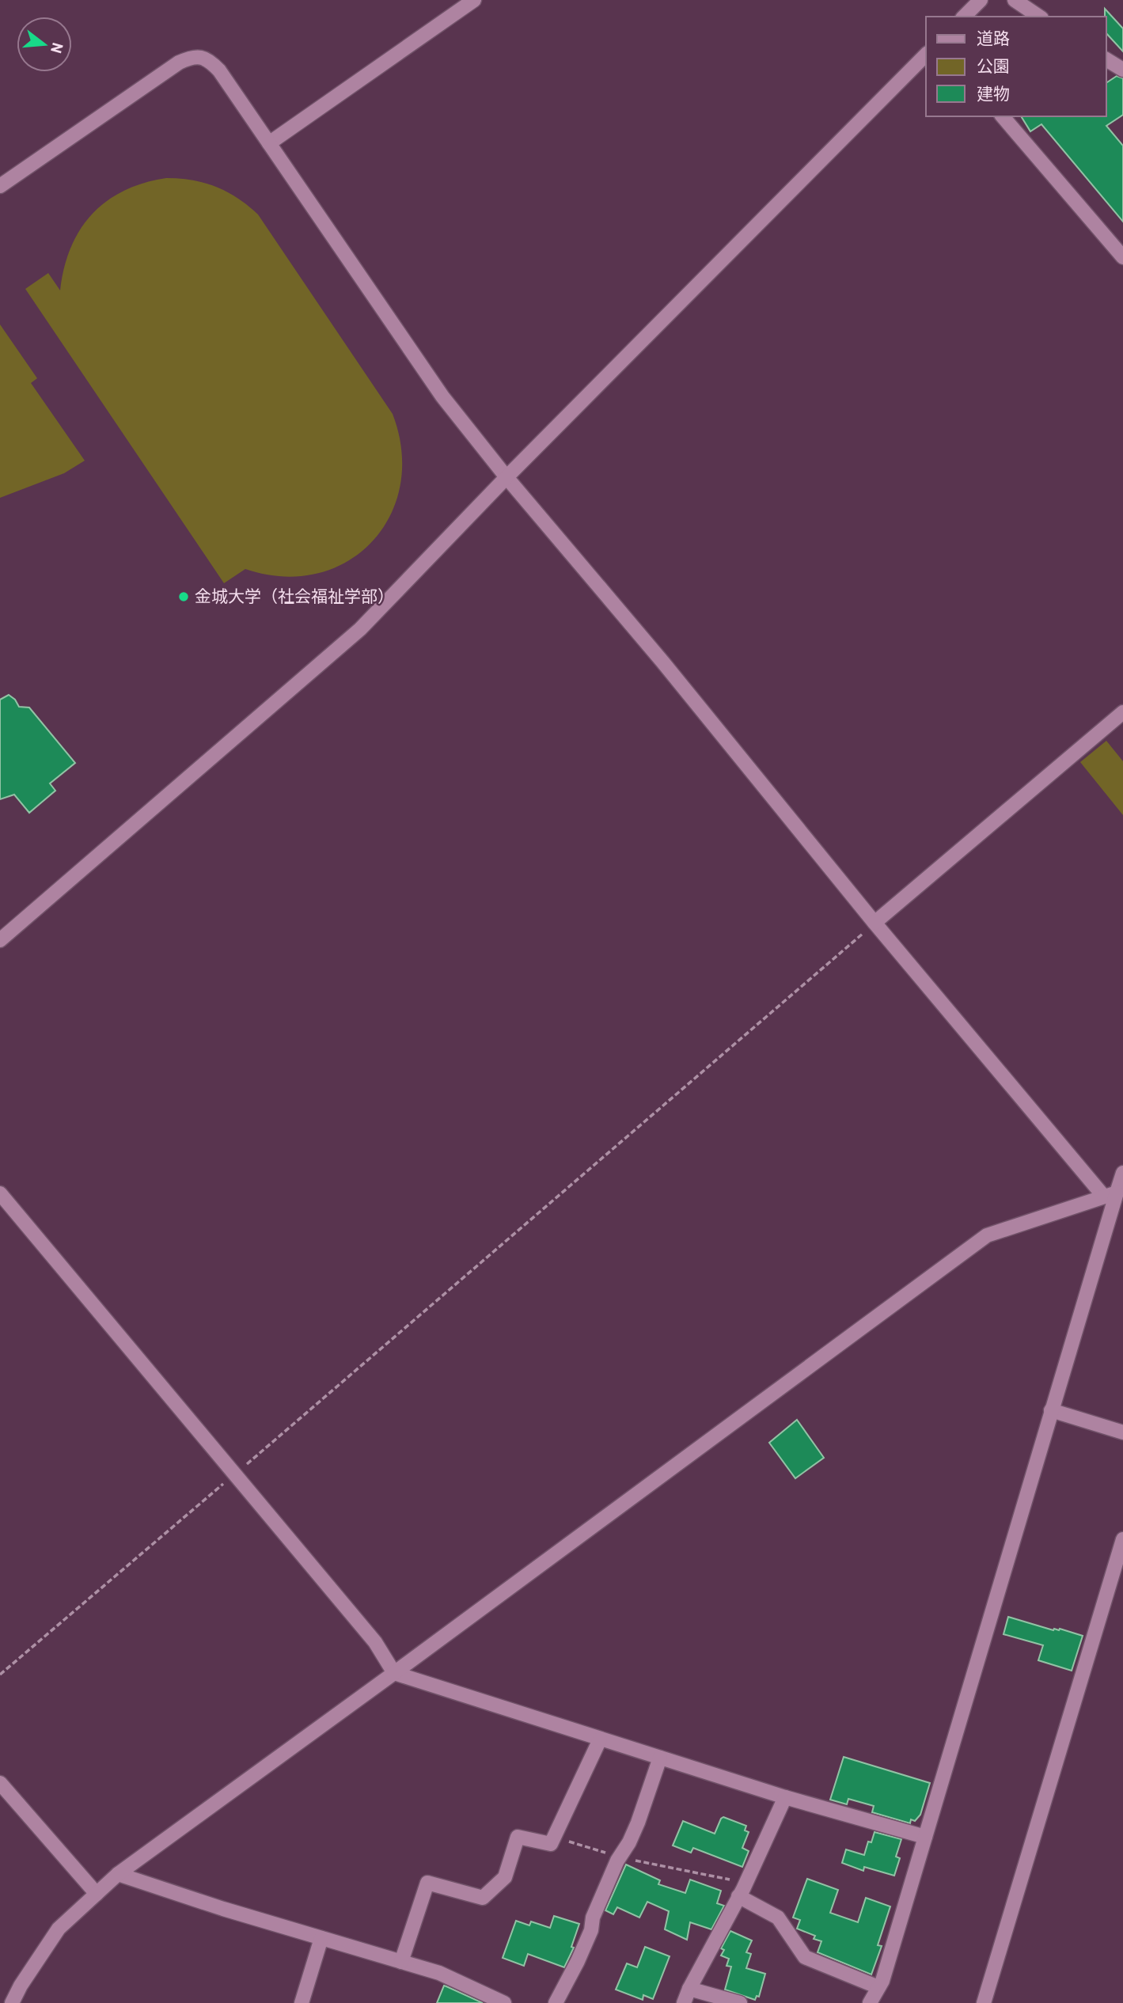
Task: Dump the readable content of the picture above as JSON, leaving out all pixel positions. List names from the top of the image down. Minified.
{"places":["金城大学（社会福祉学部）"],"legend":["道路","公園","建物"],"north":"right"}
